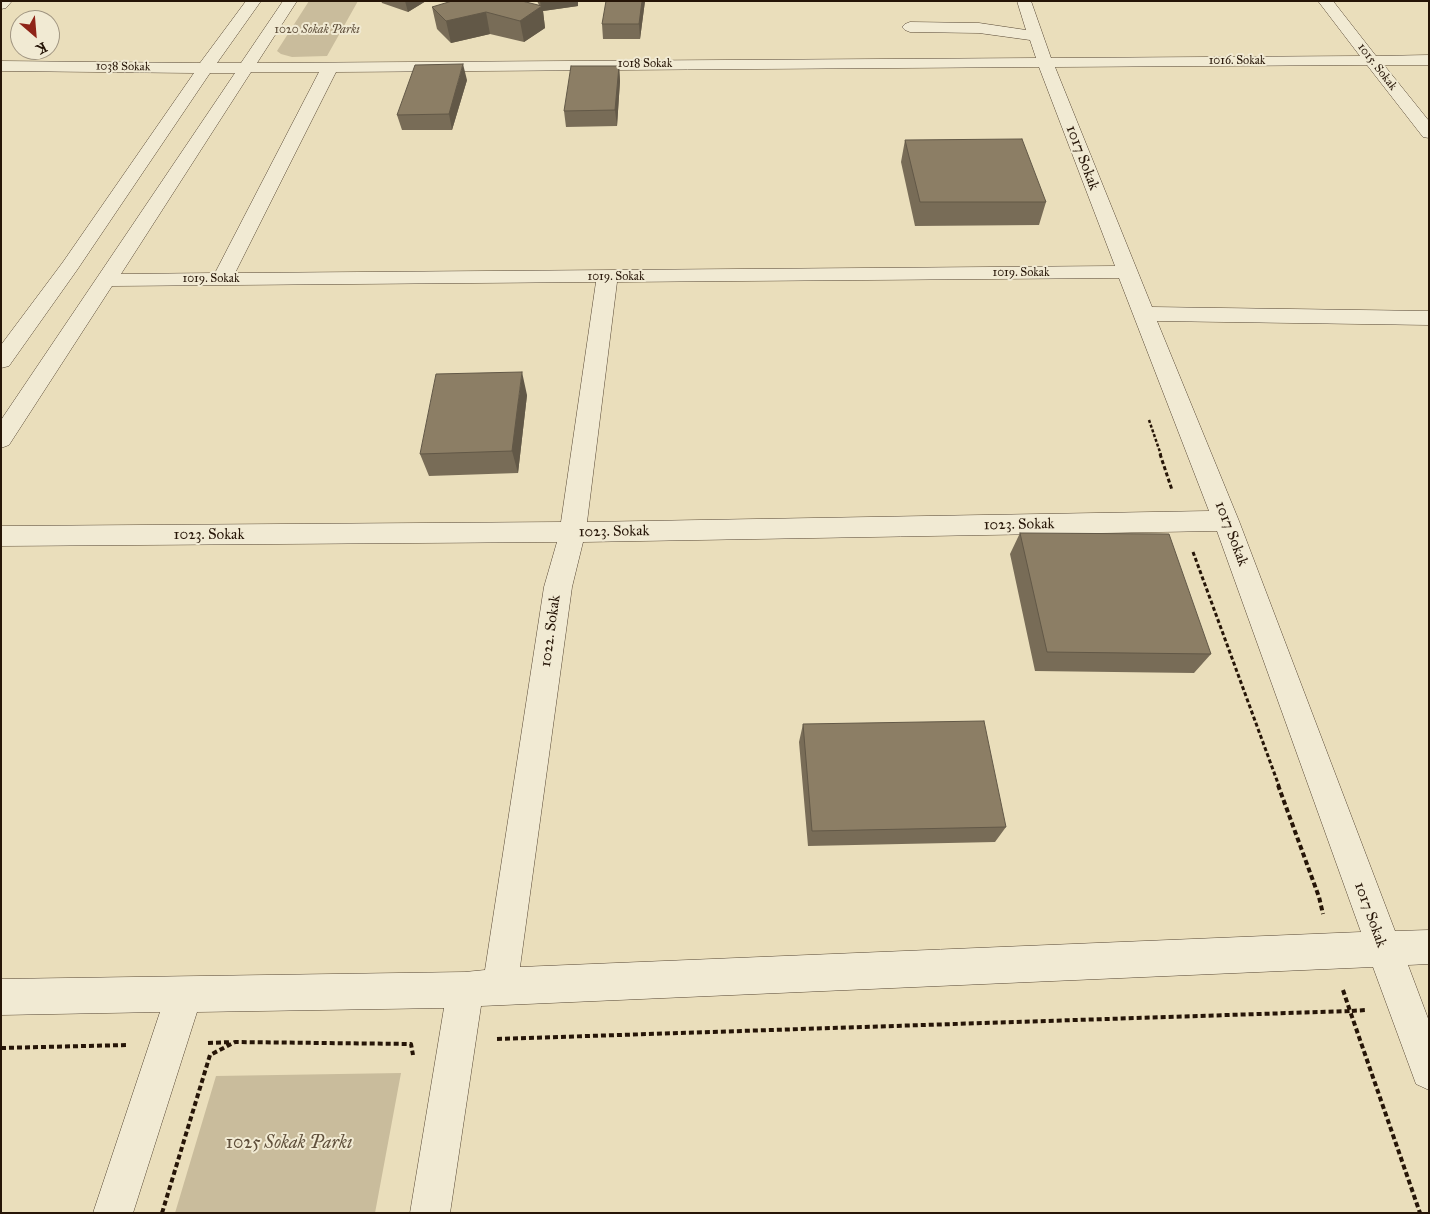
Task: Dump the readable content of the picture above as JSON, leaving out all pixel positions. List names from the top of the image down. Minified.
{"streets":{"street":["1016. Sokak","1018 Sokak","1038 Sokak","1015. Sokak","1017 Sokak","1019. Sokak","1023. Sokak","1022. Sokak"]},"crossings":[["1016. Sokak","1018 Sokak"],["1016. Sokak","1015. Sokak"],["1016. Sokak","1017 Sokak"],["1018 Sokak","1038 Sokak"],["1018 Sokak","1017 Sokak"],["1017 Sokak","1019. Sokak"],["1017 Sokak","1023. Sokak"],["1019. Sokak","1022. Sokak"],["1023. Sokak","1022. Sokak"]],"parks":["1020 Sokak Parkı","1025 Sokak Parkı"],"north":"bottom right"}
